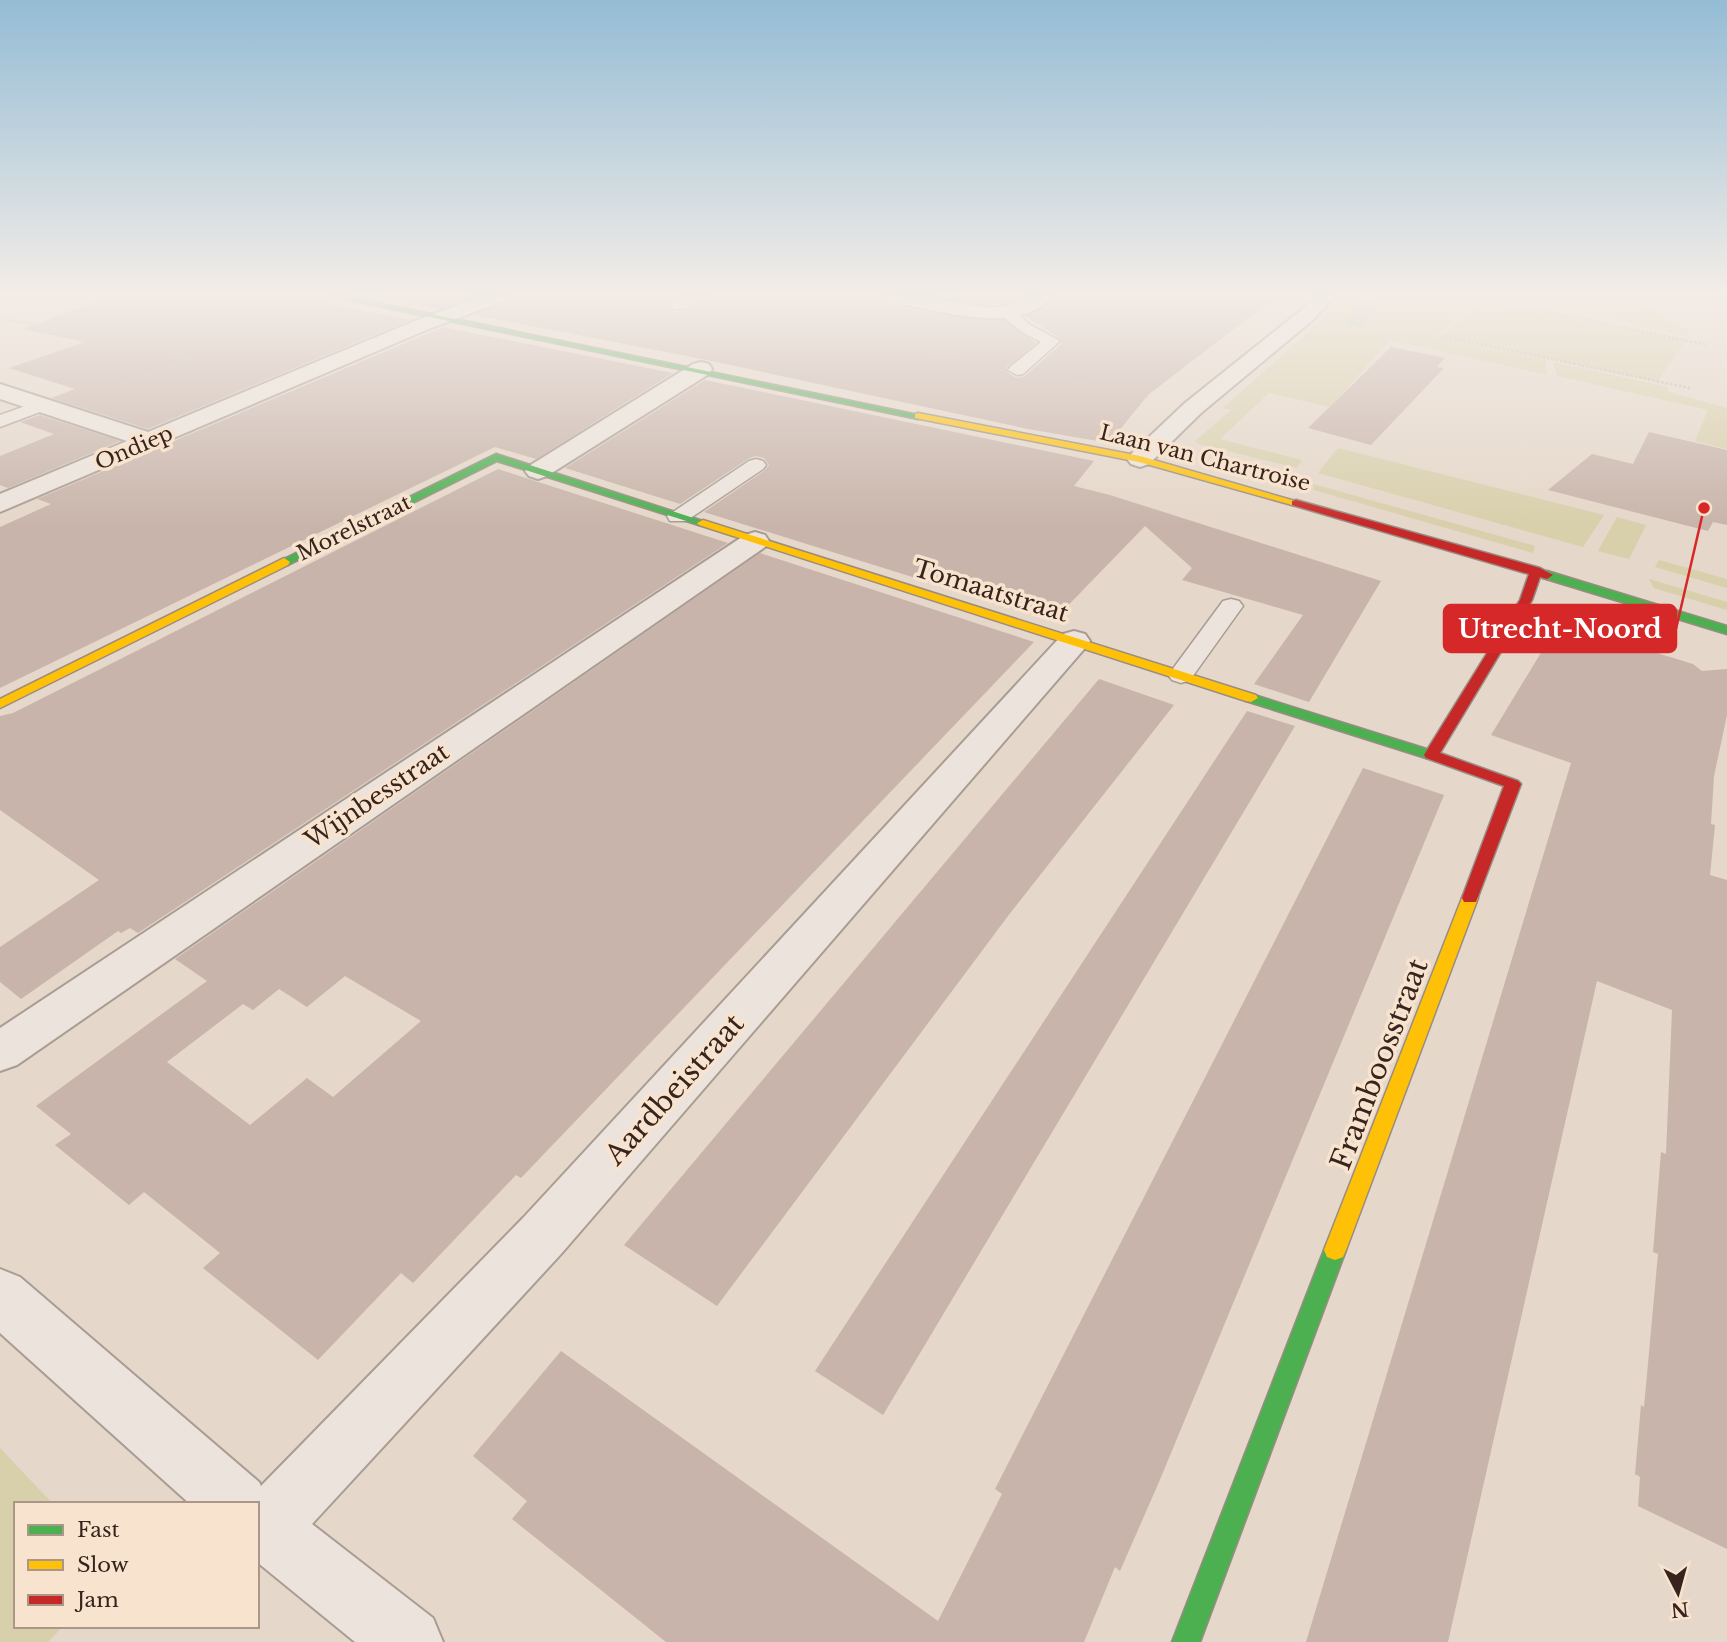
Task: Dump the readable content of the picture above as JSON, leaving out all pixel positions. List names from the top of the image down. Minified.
{"streets":{"street":["Ondiep","Laan van Chartroise","Morelstraat","Tomaatstraat","Wijnbesstraat","Framboosstraat","Aardbeistraat"]},"crossings":[["Morelstraat","Tomaatstraat"],["Tomaatstraat","Wijnbesstraat"],["Tomaatstraat","Framboosstraat"],["Tomaatstraat","Aardbeistraat"]],"places":["Utrecht-Noord"],"legend":["Fast","Slow","Jam"],"north":"bottom"}
